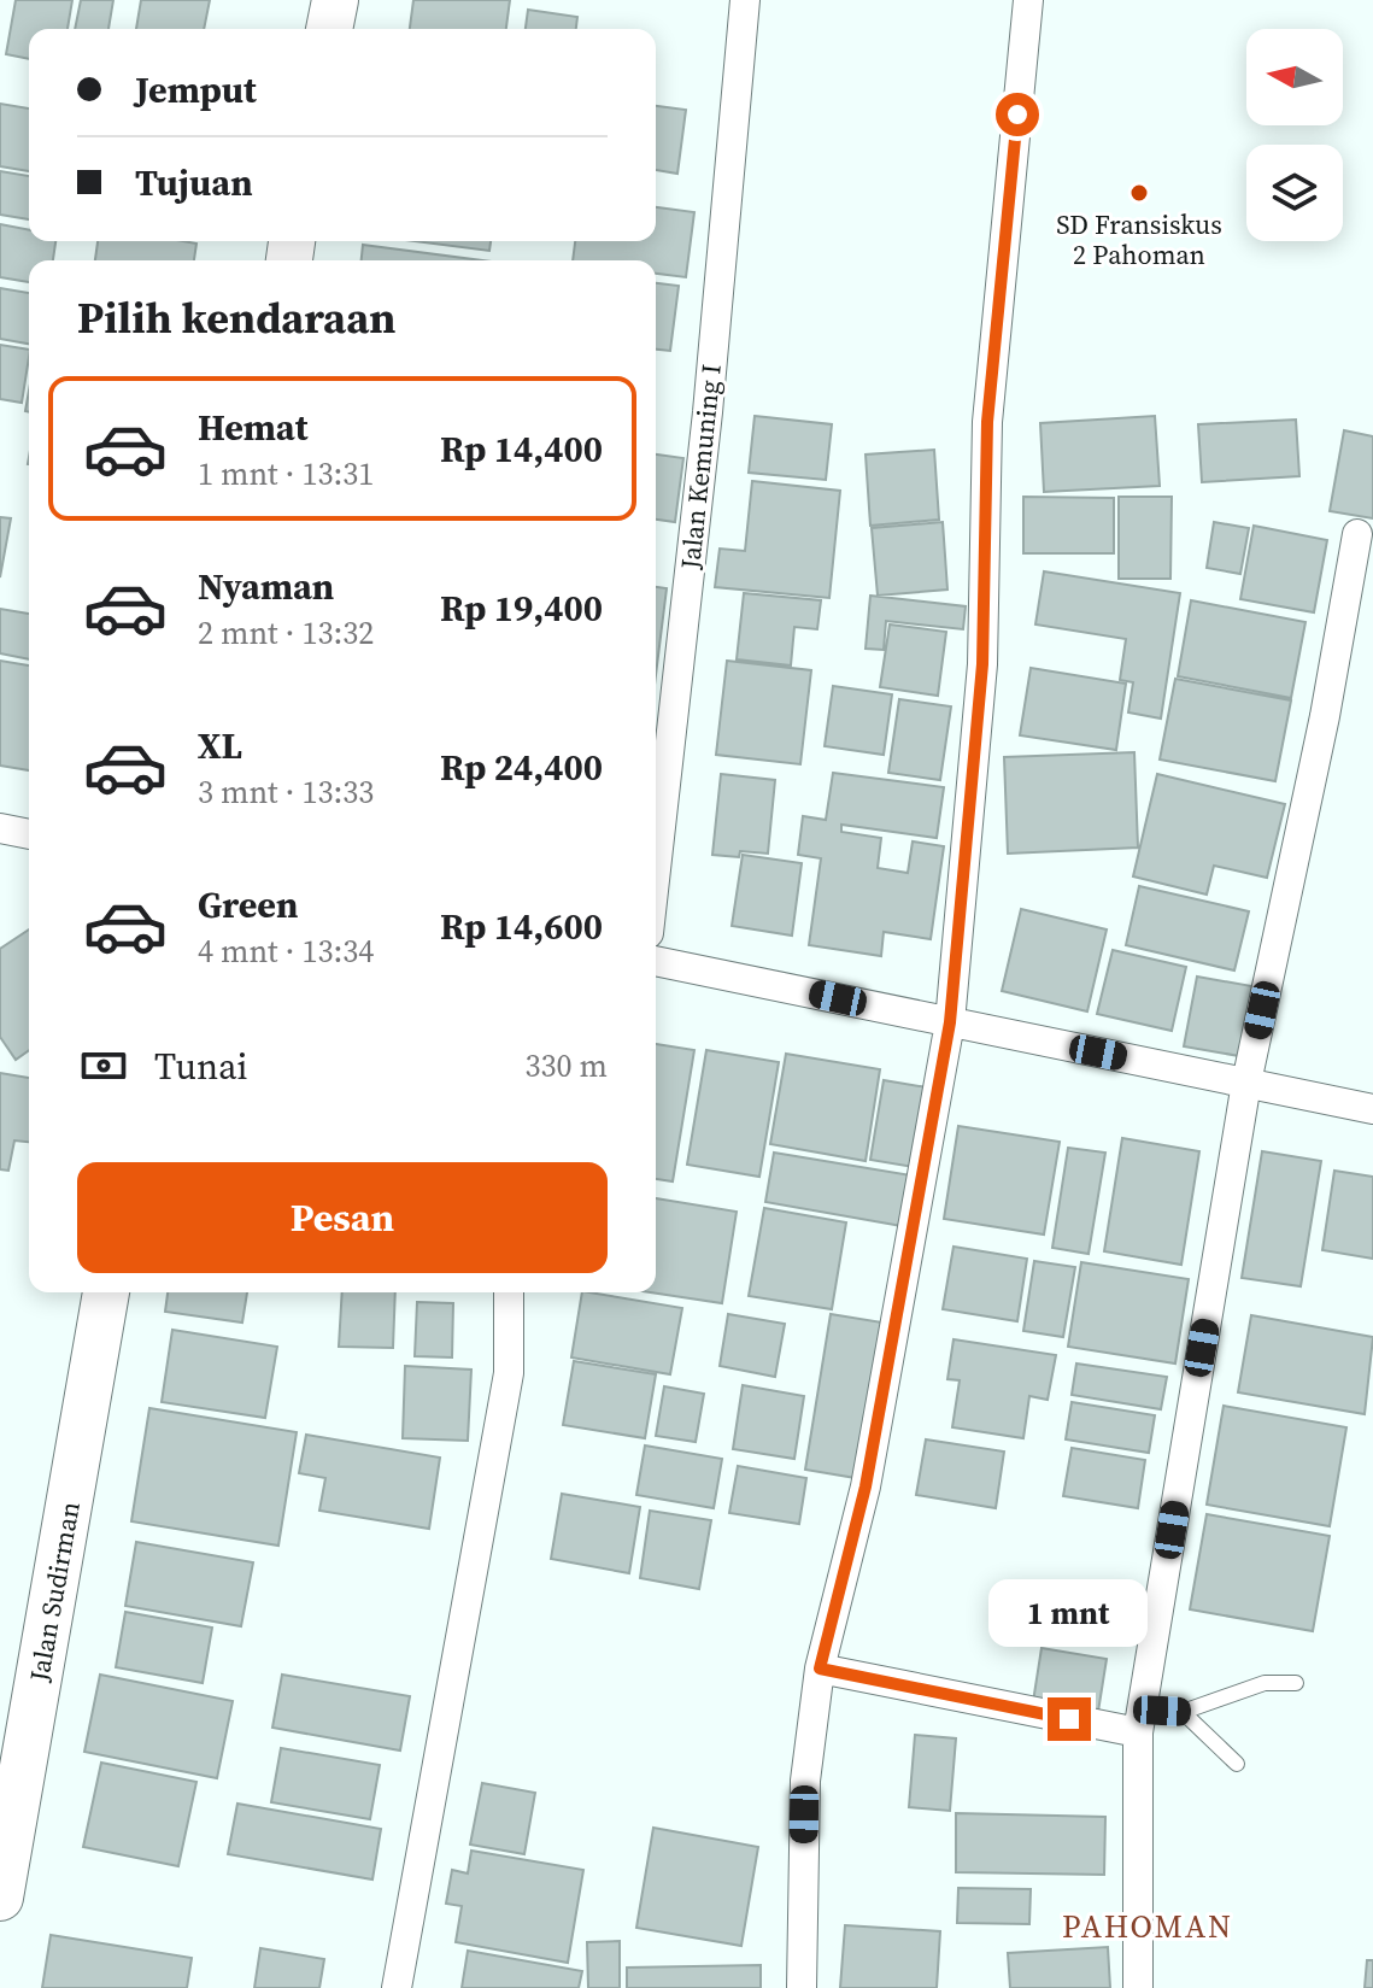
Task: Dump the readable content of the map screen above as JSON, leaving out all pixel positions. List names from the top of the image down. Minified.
{"streets":{"main road":["Jalan Sudirman"],"street":["Jalan Kemuning I"]},"districts":["PAHOMAN"],"places":["SD Fransiskus 2 Pahoman"],"north":"left","page":{"banner":["Jemput","Tujuan"],"heading":"Pilih kendaraan","list":[{"name":"Hemat","note":"1 mnt · 13:31","value":"Rp 14,400"},{"name":"Nyaman","note":"2 mnt · 13:32","value":"Rp 19,400"},{"name":"XL","note":"3 mnt · 13:33","value":"Rp 24,400"},{"name":"Green","note":"4 mnt · 13:34","value":"Rp 14,600"}],"pay":["Tunai","330 m"],"buttons":"Pesan","bubble":"1 mnt"}}
